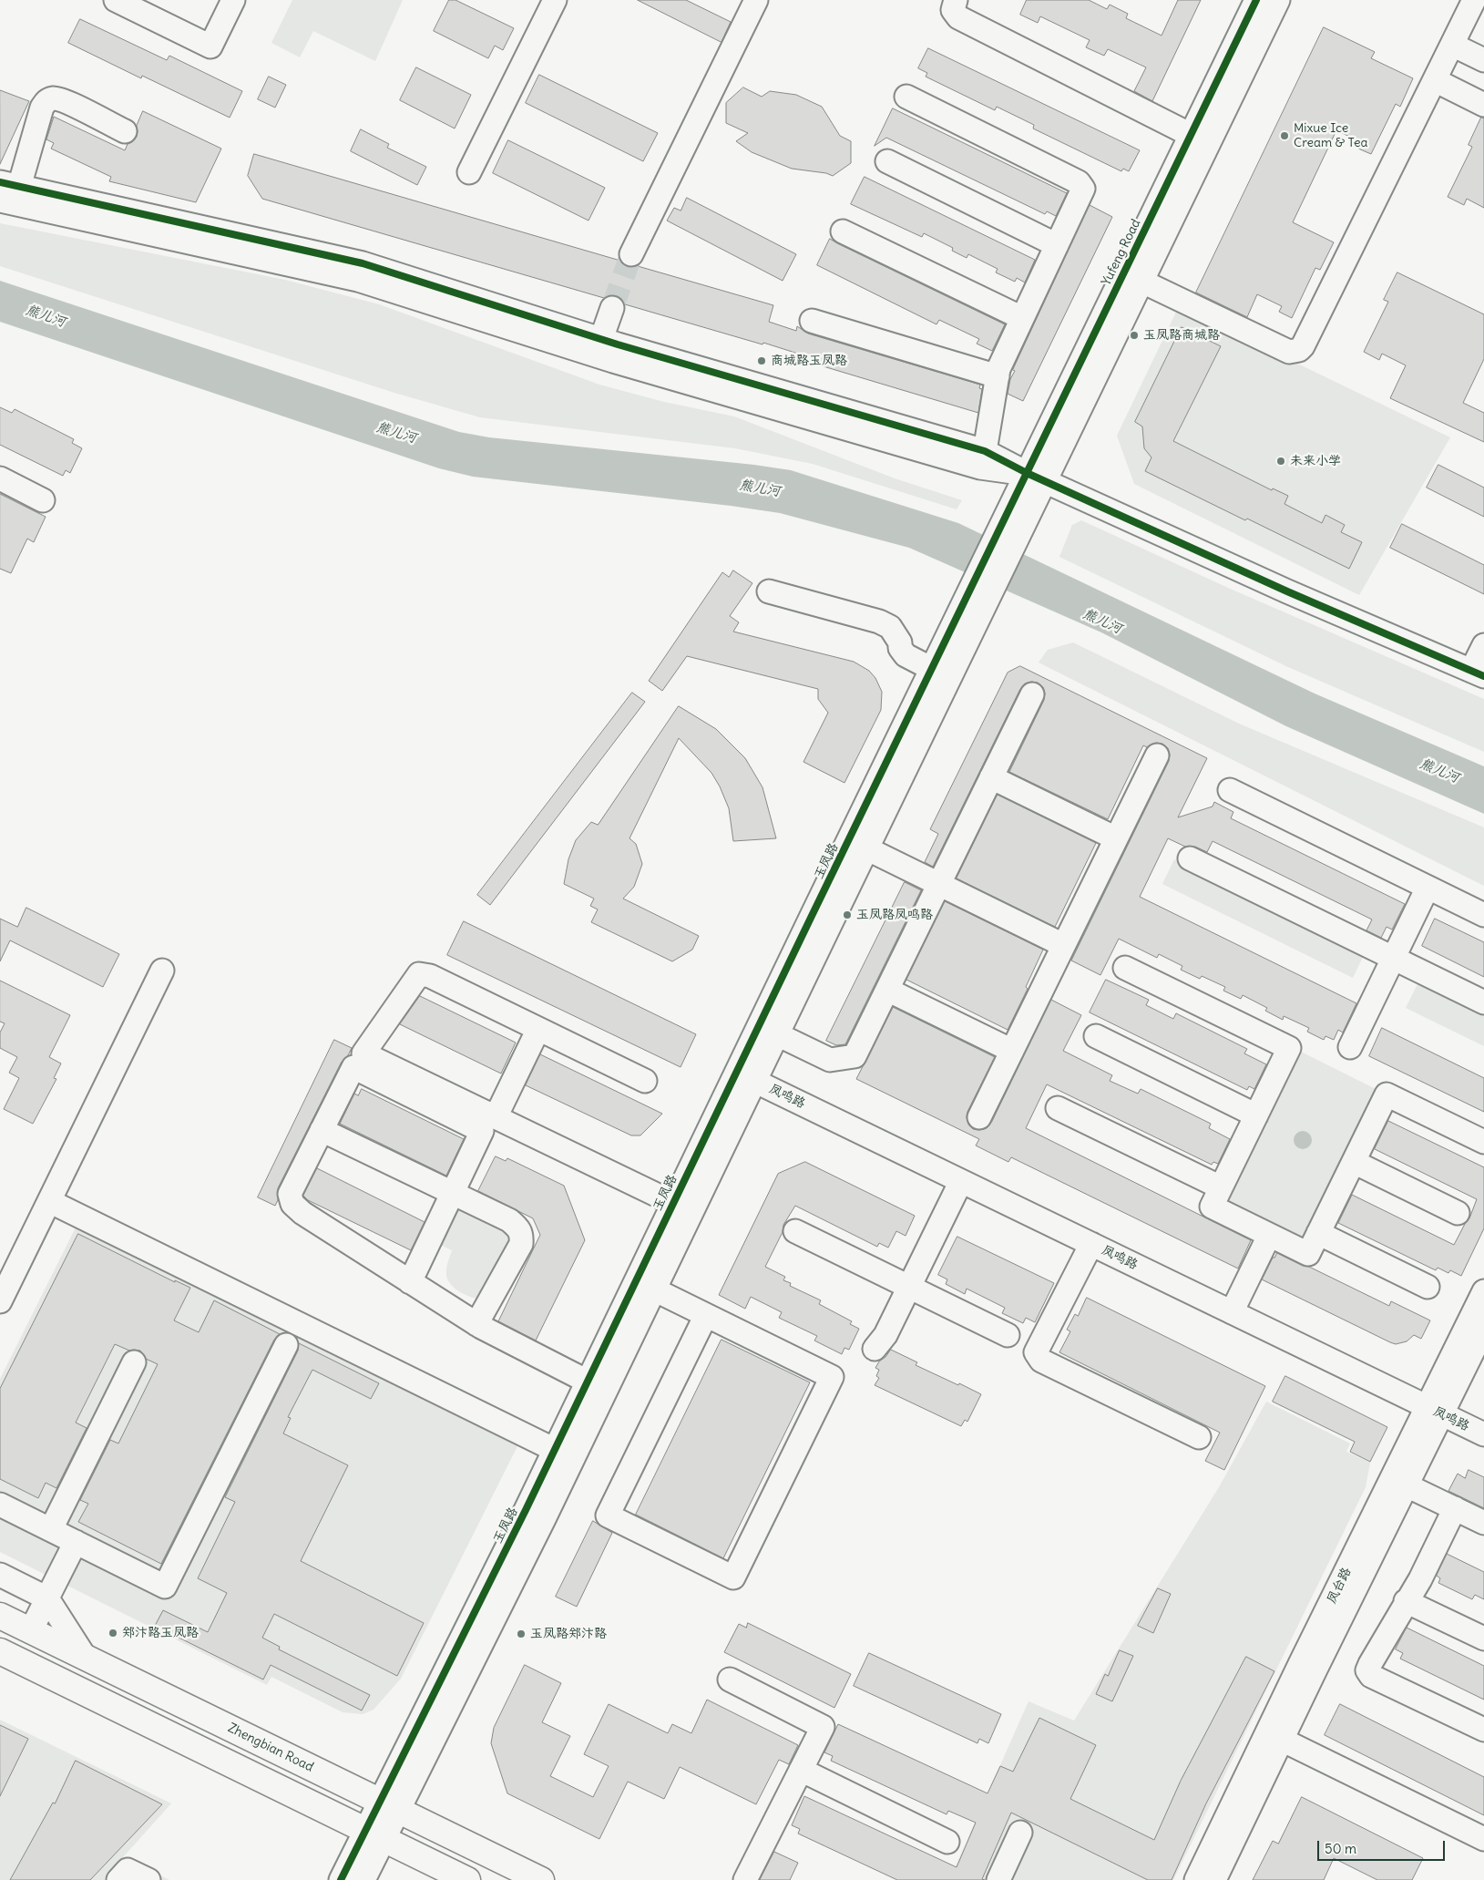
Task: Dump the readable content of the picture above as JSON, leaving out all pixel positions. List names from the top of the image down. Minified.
{"streets":{"main road":["Zhengbian Road"],"street":["Yufeng Road","玉凤路","凤鸣路","凤台路"]},"crossings":[["Yufeng Road","玉凤路"],["玉凤路","凤鸣路"],["玉凤路","Zhengbian Road"],["凤鸣路","凤台路"]],"water":["熊儿河"],"places":["Mixue Ice Cream & Tea","玉凤路商城路","商城路玉凤路","未来小学","玉凤路凤鸣路","郑汴路玉凤路","玉凤路郑汴路"],"scale_bar":"50 m"}
